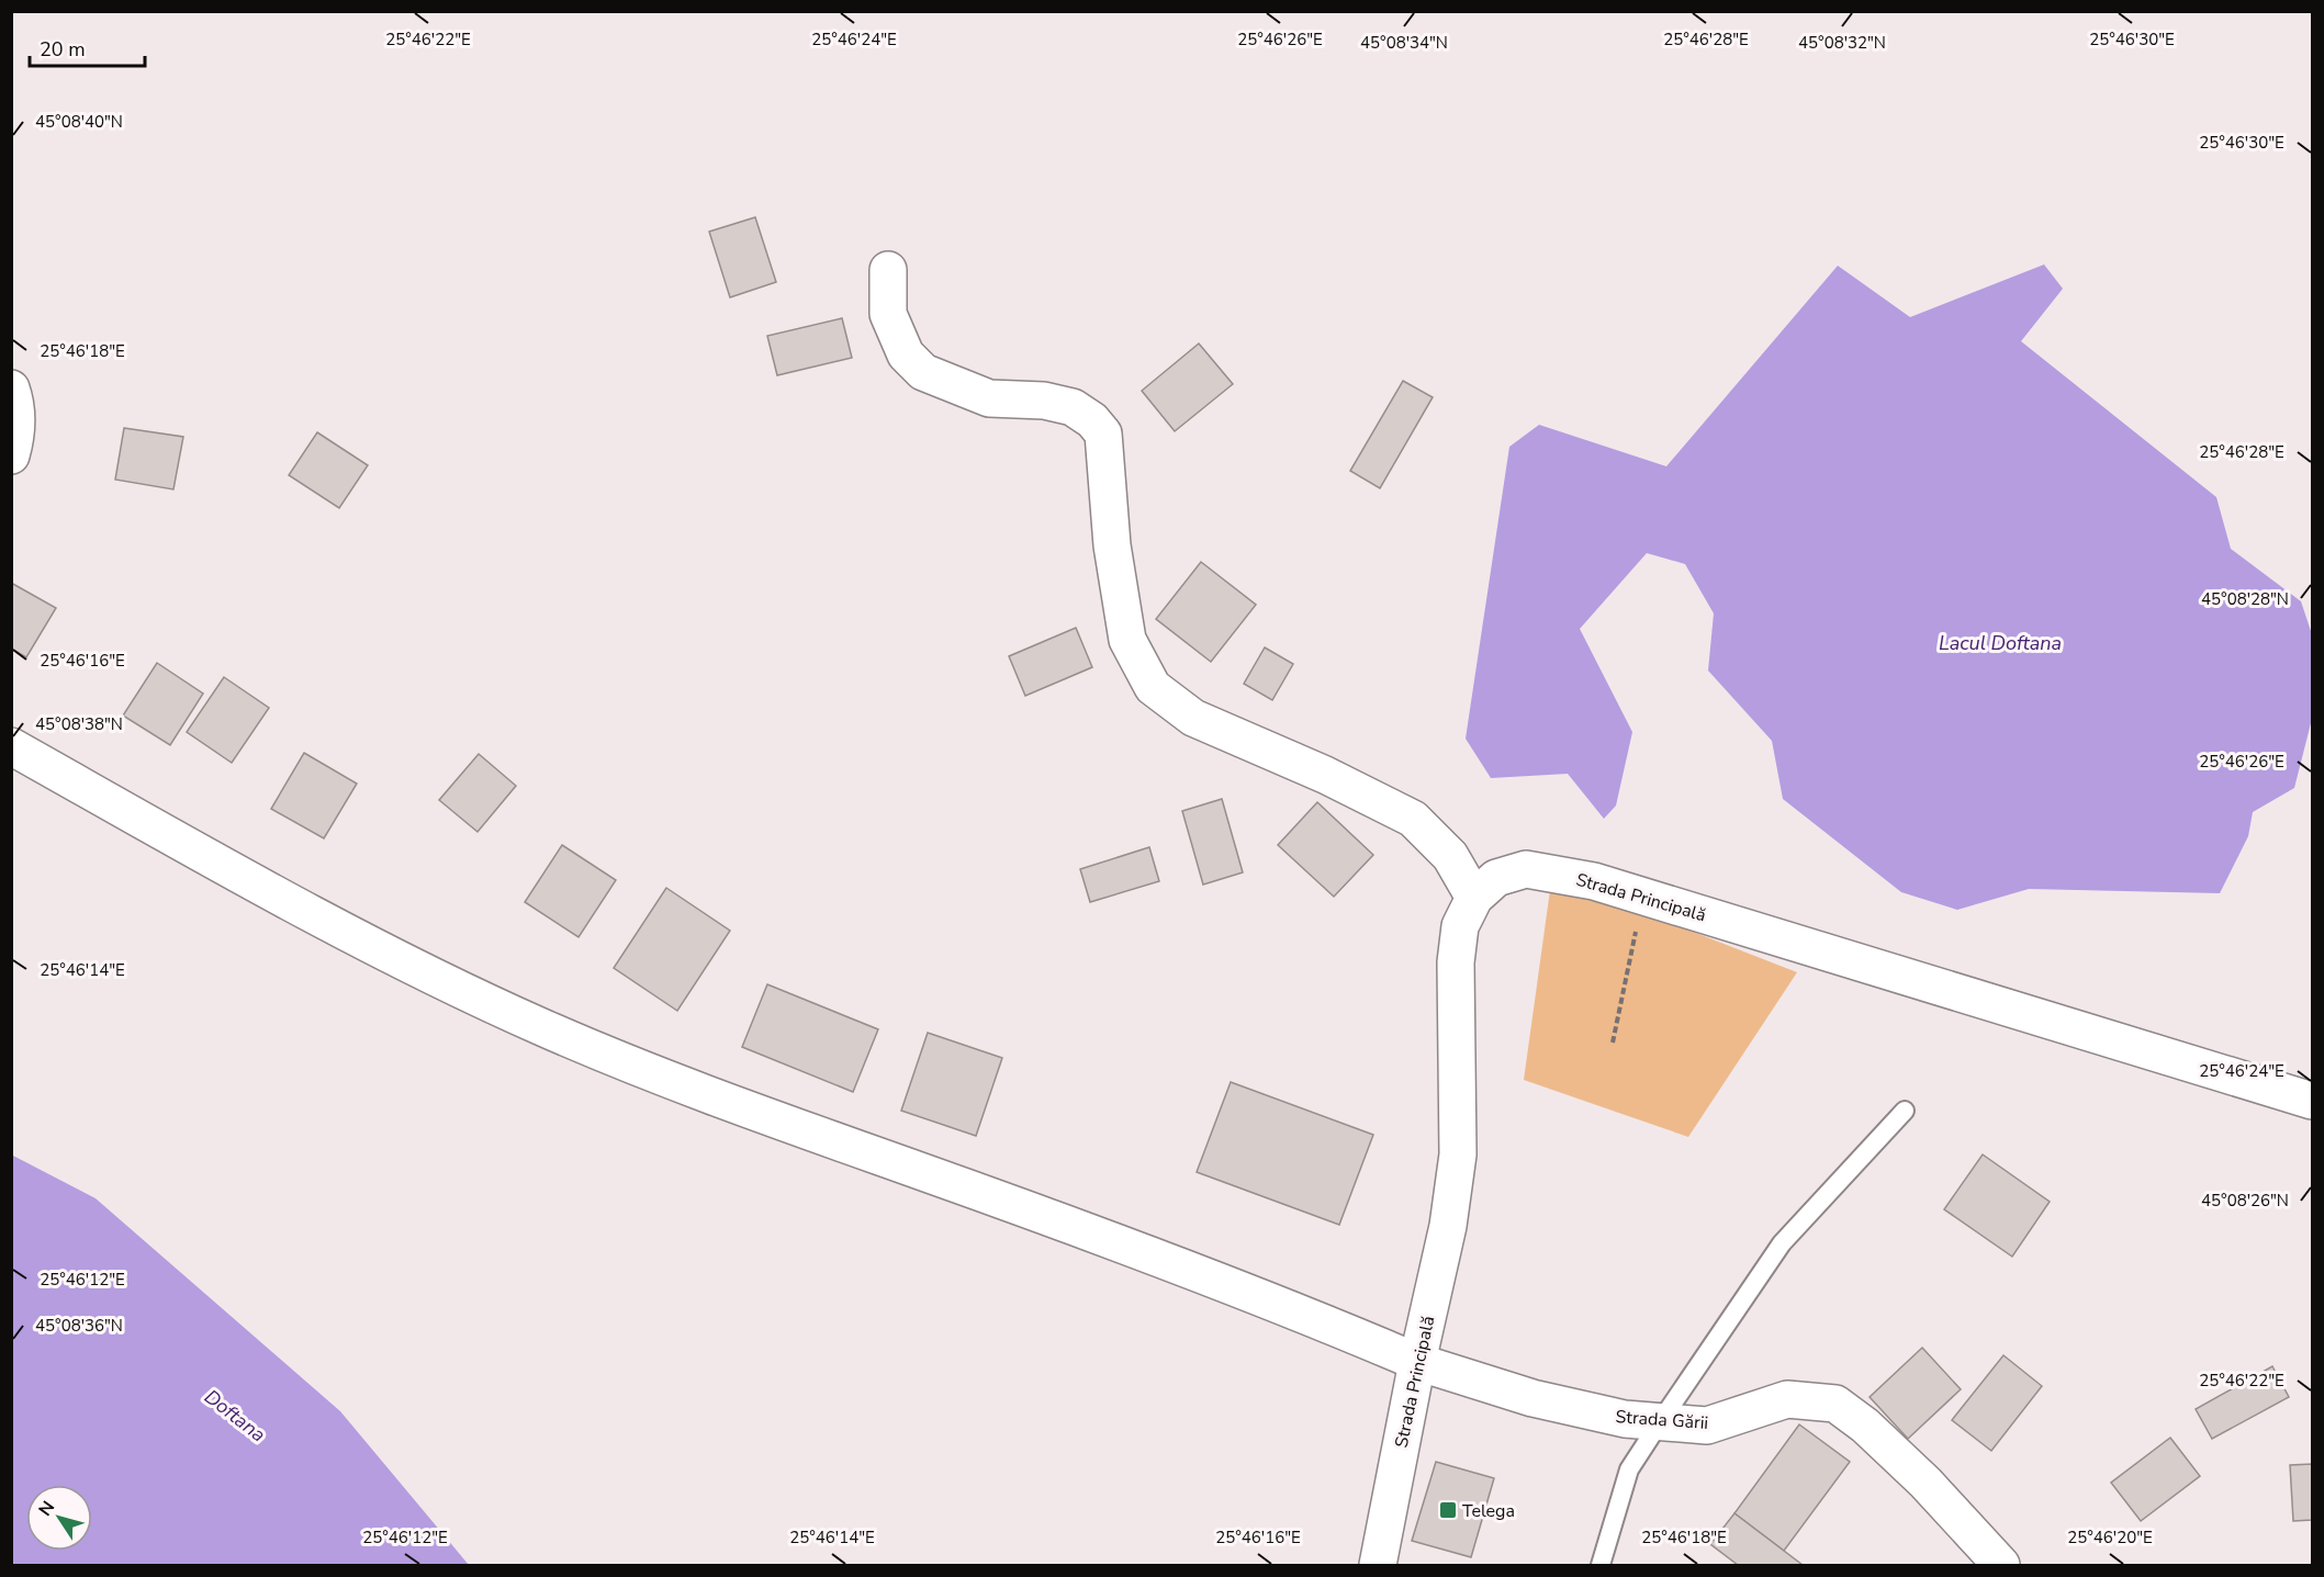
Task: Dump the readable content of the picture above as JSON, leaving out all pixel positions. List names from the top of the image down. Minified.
{"streets":{"main road":["Strada Principală","Strada Gării"]},"crossings":[["Strada Principală","Strada Gării"]],"water":["Lacul Doftana","Doftana"],"places":{"transit":["Telega"]},"scale_bar":"20 m","north":"top left","coordinates":["25°46'22\"E","25°46'24\"E","25°46'26\"E","25°46'28\"E","25°46'30\"E","45°08'34\"N","45°08'32\"N","45°08'40\"N","25°46'18\"E","45°08'28\"N","25°46'16\"E","45°08'38\"N","25°46'14\"E","45°08'26\"N","25°46'12\"E","45°08'36\"N","25°46'20\"E"]}
